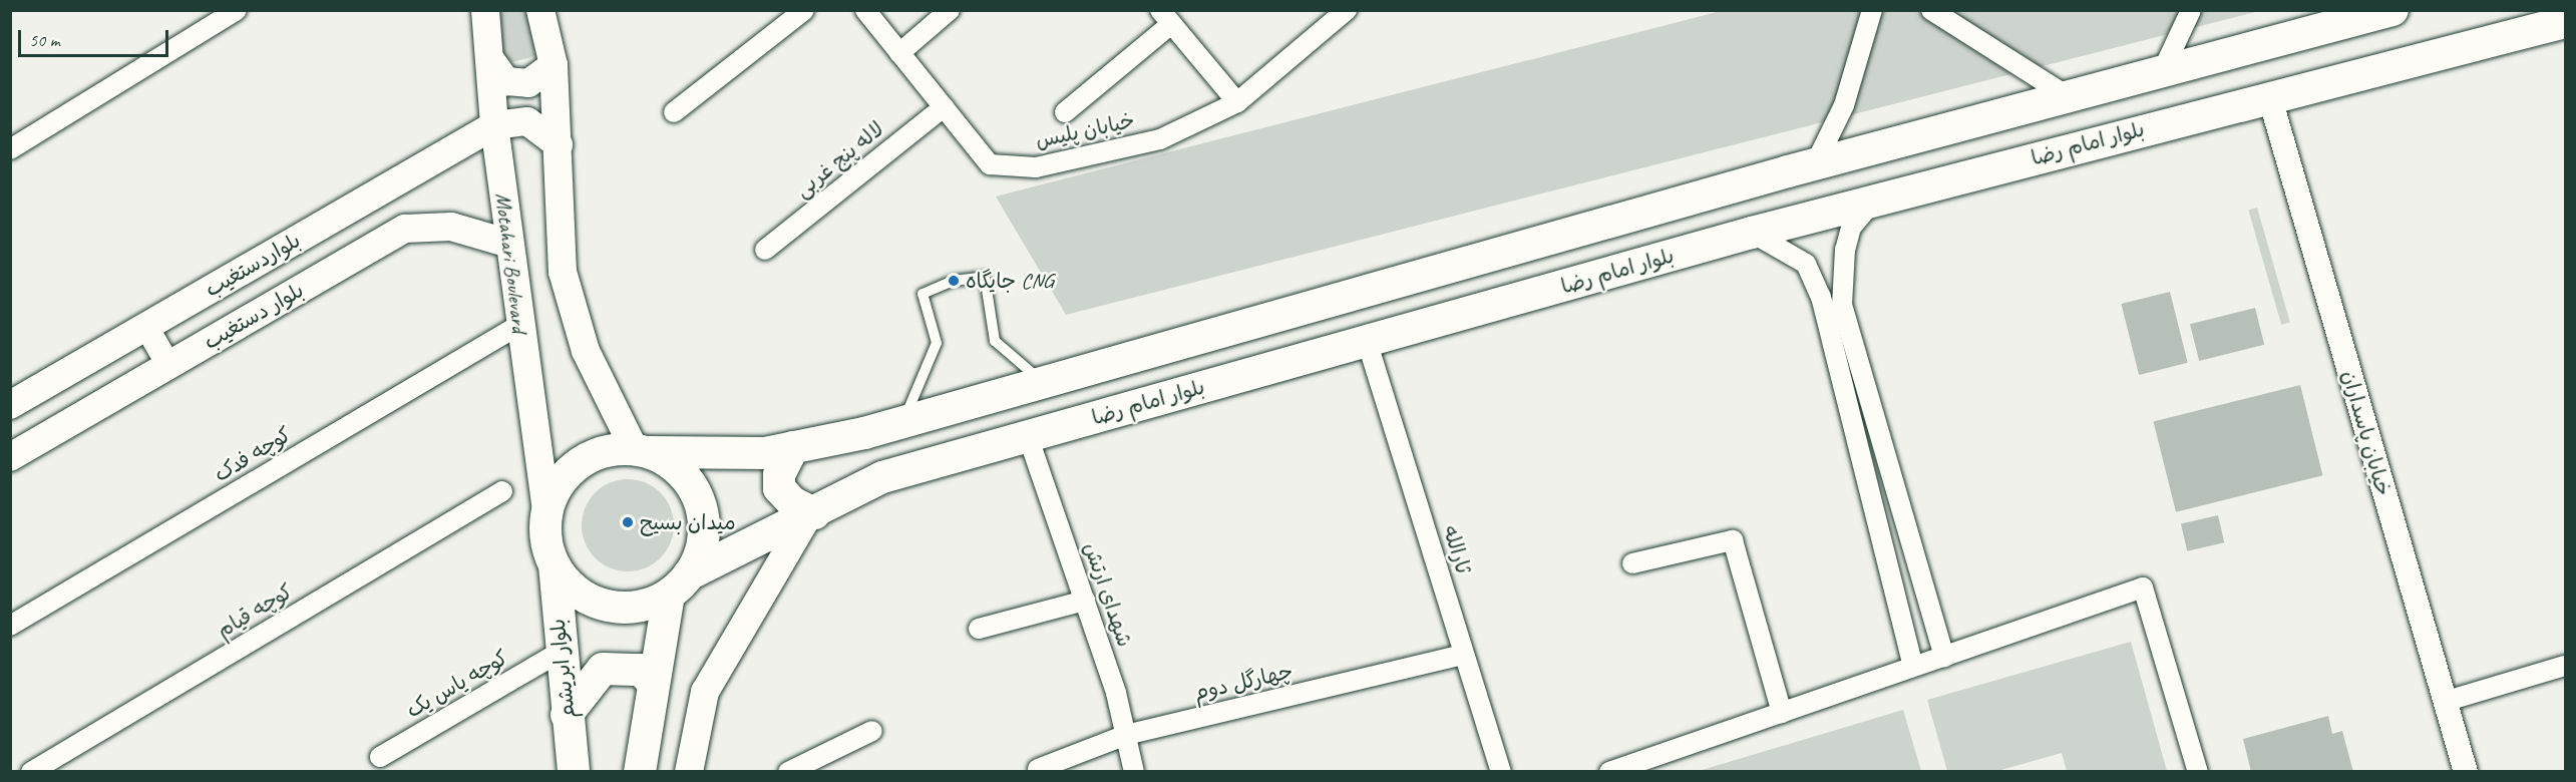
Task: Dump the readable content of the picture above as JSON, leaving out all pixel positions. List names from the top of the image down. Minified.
{"streets":{"main road":["بلوار امام رضا","Motahari Boulevard","بلواردستغیب","بلوار دستغیب","بلوار ابریشم"],"street":["خیابان پلیس","لاله پنج غربی","خیابان پاسداران","کوچه فدک","ثارالله","شهدای ارتش","کوچه قیام","چهارگل دوم","کوچه یاس یک"]},"crossings":[["خیابان پلیس","لاله پنج غربی"],["بلوار امام رضا","Motahari Boulevard"],["بلوار امام رضا","خیابان پاسداران"],["بلوار امام رضا","ثارالله"],["بلوار امام رضا","شهدای ارتش"],["بلوار امام رضا","بلوار ابریشم"],["Motahari Boulevard","بلواردستغیب"],["Motahari Boulevard","بلوار دستغیب"],["Motahari Boulevard","کوچه فدک"],["Motahari Boulevard","بلوار ابریشم"],["ثارالله","چهارگل دوم"],["شهدای ارتش","چهارگل دوم"],["بلوار ابریشم","کوچه یاس یک"]],"places":["جایگاه CNG","میدان بسیح"],"scale_bar":"50 m"}
